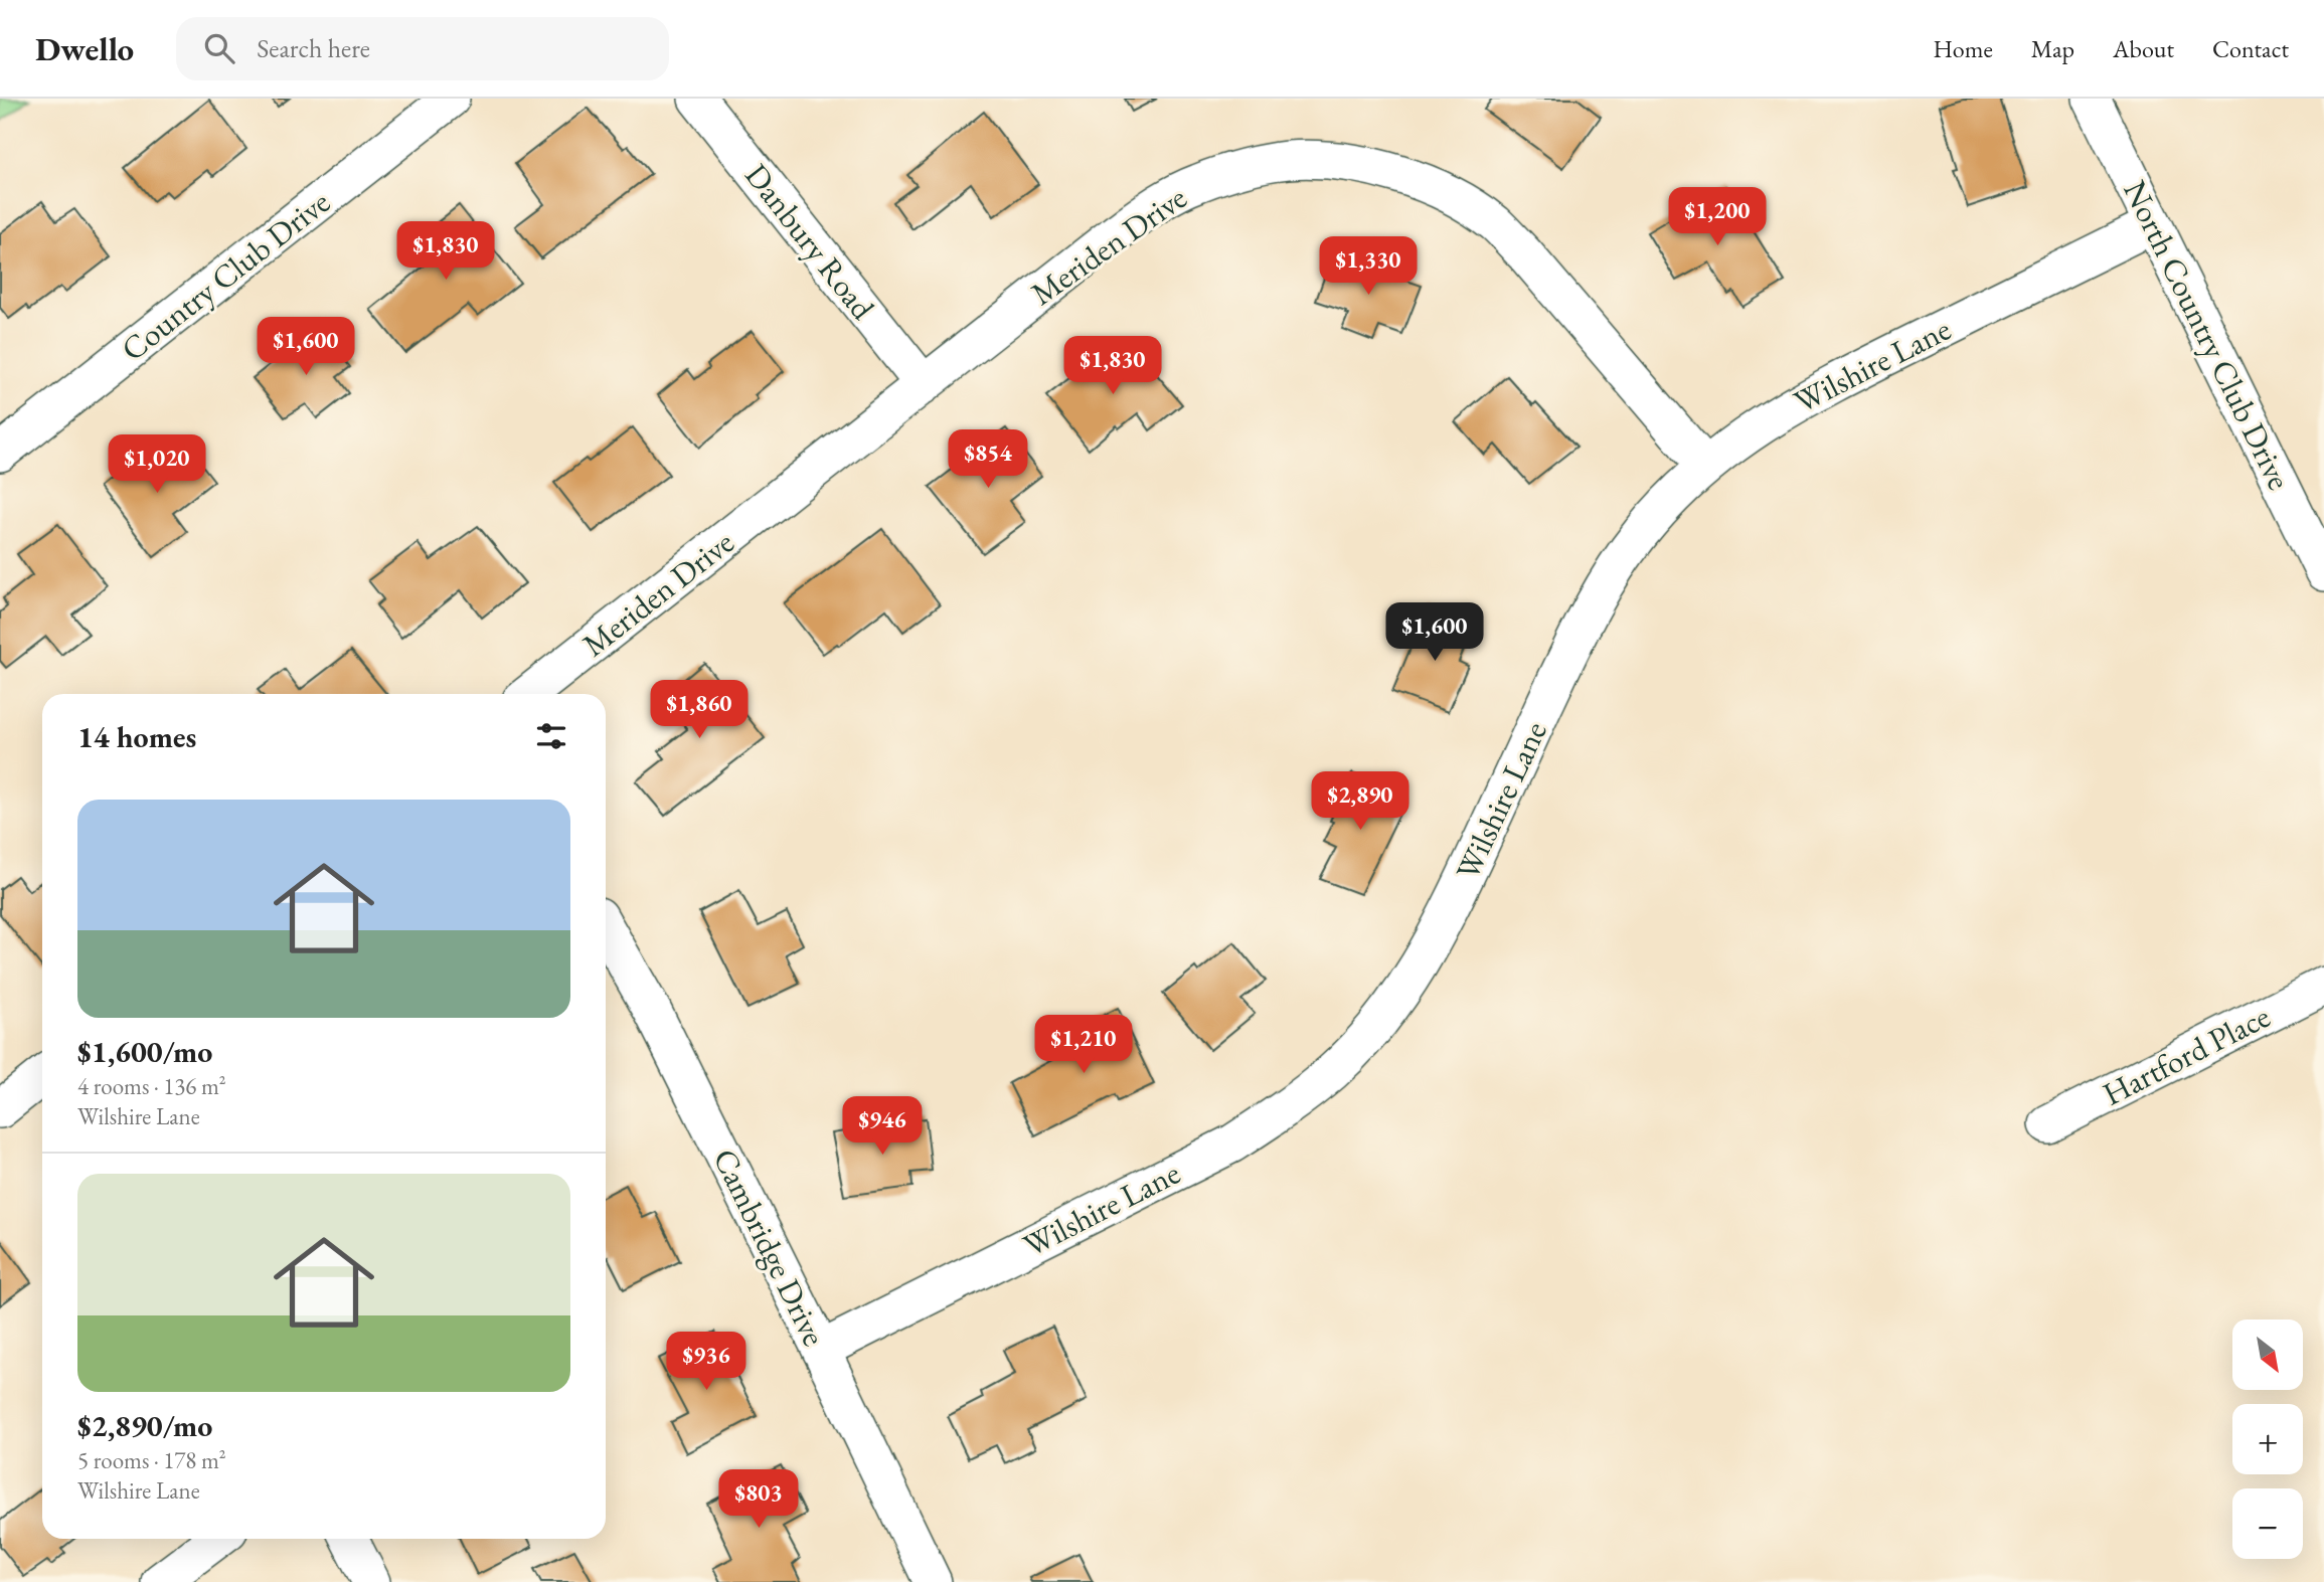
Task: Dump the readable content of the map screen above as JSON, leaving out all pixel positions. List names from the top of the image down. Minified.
{"streets":{"street":["Danbury Road","Meriden Drive","Country Club Drive","North Country Club Drive","Wilshire Lane","Hartford Place","Cambridge Drive"]},"crossings":[["Danbury Road","Meriden Drive"],["Meriden Drive","Wilshire Lane"],["North Country Club Drive","Wilshire Lane"],["Wilshire Lane","Cambridge Drive"]],"north":"bottom right","page":{"header":"Dwello","search":"Search here","nav":["Home","Map","About","Contact"],"price":["$1,200","$1,830","$1,330","$1,600","$1,830","$854","$1,020","$1,600","$1,860","$2,890","$1,210","$946","$936","$803"],"heading":"14 homes","list":[{"name":"$1,600/mo","note":"4 rooms · 136 m² · Wilshire Lane"},{"name":"$2,890/mo","note":"5 rooms · 178 m² · Wilshire Lane"}],"map_buttons":["+","−"]}}
